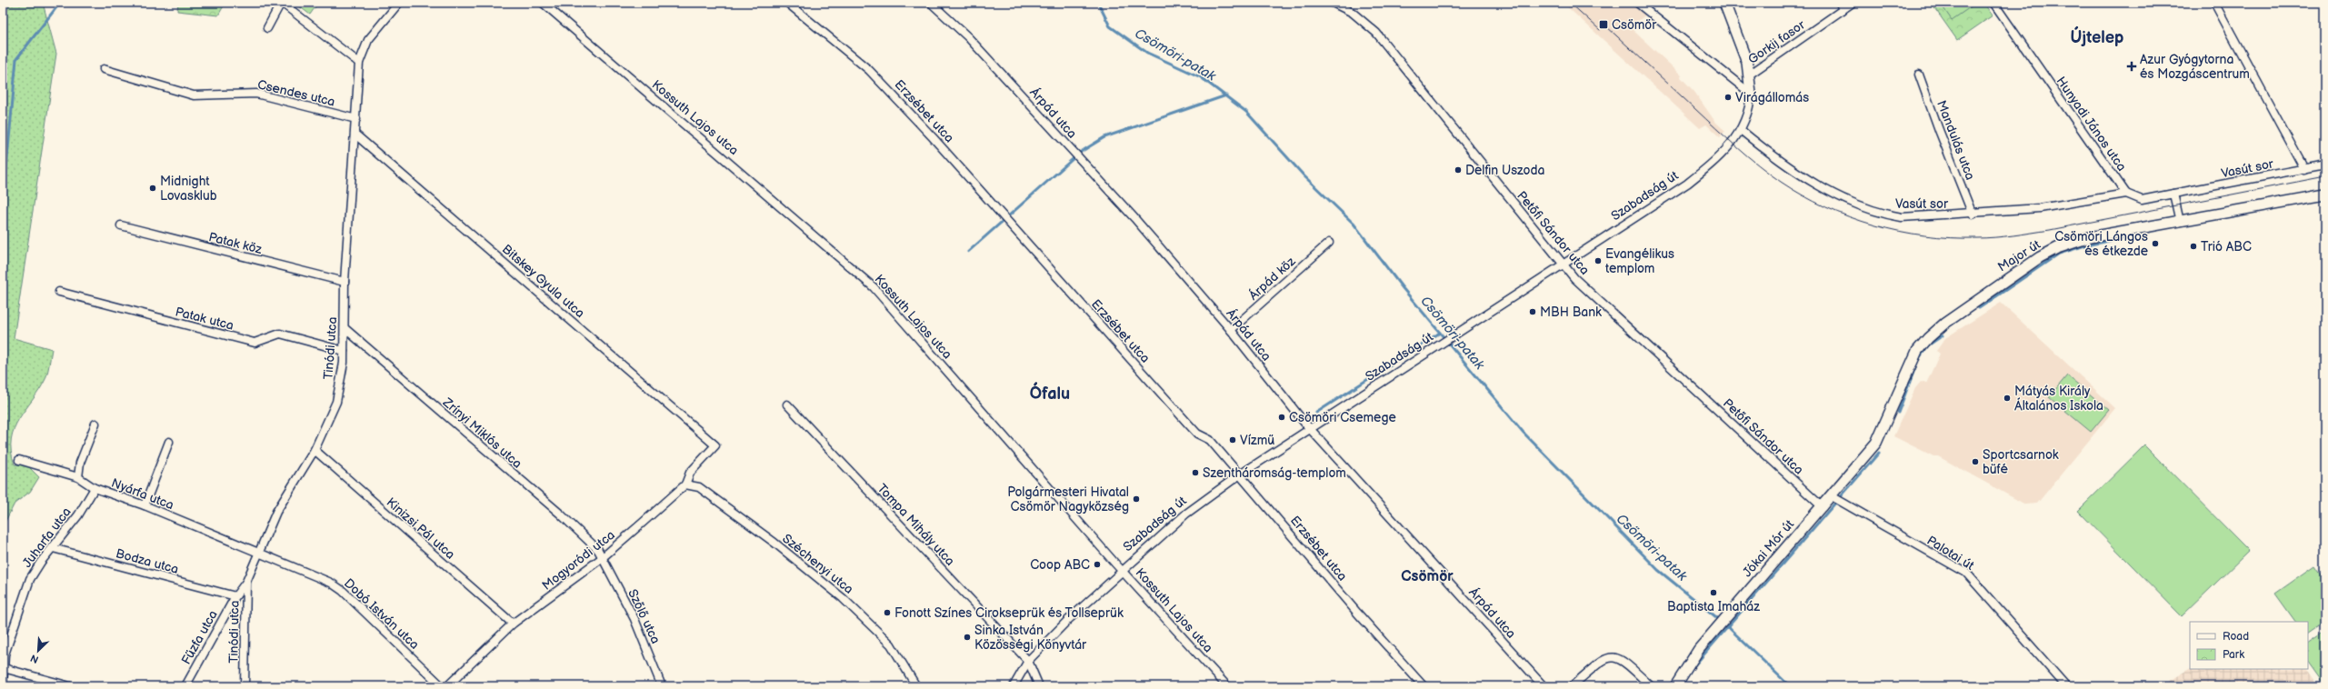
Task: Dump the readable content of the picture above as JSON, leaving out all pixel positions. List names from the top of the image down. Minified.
{"streets":{"street":["Gorkij fasor","Csendes utca","Erzsébet utca","Árpád utca","Kossuth Lajos utca","Hunyadi János utca","Mandulás utca","Vasút sor","Szabadság út","Petőfi Sándor utca","Patak köz","Major út","Árpád köz","Bitskey Gyula utca","Patak utca","Tinódi utca","Zrínyi Miklós utca","Nyárfa utca","Tompa Mihály utca","Kinizsi Pál utca","Juharfa utca","Jókai Mór út","Palotai út","Mogyoródi utca","Bodza utca","Széchenyi utca","Dobó István utca","Szőlő utca","Fűzfa utca"]},"crossings":[["Gorkij fasor","Szabadság út"],["Csendes utca","Tinódi utca"],["Erzsébet utca","Szabadság út"],["Árpád utca","Szabadság út"],["Árpád utca","Árpád köz"],["Kossuth Lajos utca","Szabadság út"],["Hunyadi János utca","Vasút sor"],["Mandulás utca","Vasút sor"],["Vasút sor","Szabadság út"],["Szabadság út","Petőfi Sándor utca"],["Szabadság út","Tompa Mihály utca"],["Petőfi Sándor utca","Jókai Mór út"],["Patak köz","Tinódi utca"],["Major út","Jókai Mór út"],["Major út","Palotai út"],["Bitskey Gyula utca","Tinódi utca"],["Bitskey Gyula utca","Mogyoródi utca"],["Patak utca","Tinódi utca"],["Tinódi utca","Zrínyi Miklós utca"],["Tinódi utca","Nyárfa utca"],["Tinódi utca","Kinizsi Pál utca"],["Tinódi utca","Dobó István utca"],["Tinódi utca","Fűzfa utca"],["Zrínyi Miklós utca","Mogyoródi utca"],["Zrínyi Miklós utca","Szőlő utca"],["Nyárfa utca","Juharfa utca"],["Nyárfa utca","Dobó István utca"],["Kinizsi Pál utca","Mogyoródi utca"],["Juharfa utca","Bodza utca"],["Jókai Mór út","Palotai út"],["Mogyoródi utca","Széchenyi utca"],["Mogyoródi utca","Szőlő utca"],["Bodza utca","Fűzfa utca"]],"districts":["Újtelep","Ófalu","Csömör"],"water":["Csömöri-patak"],"places":{"transit":["Csömör"],"health":["Azur Gyógytorna és Mozgáscentrum"],"other":["Virágállomás","Delfin Uszoda","Midnight Lovasklub","Csömöri Lángos és étkezde","Trió ABC","Evangélikus templom","MBH Bank","Mátyás Király Általános Iskola","Csömöri Csemege","Vízmű","Sportcsarnok büfé","Szentháromság-templom","Polgármesteri Hivatal Csömör Nagyközség","Coop ABC","Baptista Imaház","Fonott Színes Cirokseprük és Tollseprük","Sinka István Közösségi Könyvtár"]},"legend":["Road","Park"],"north":"bottom left"}
